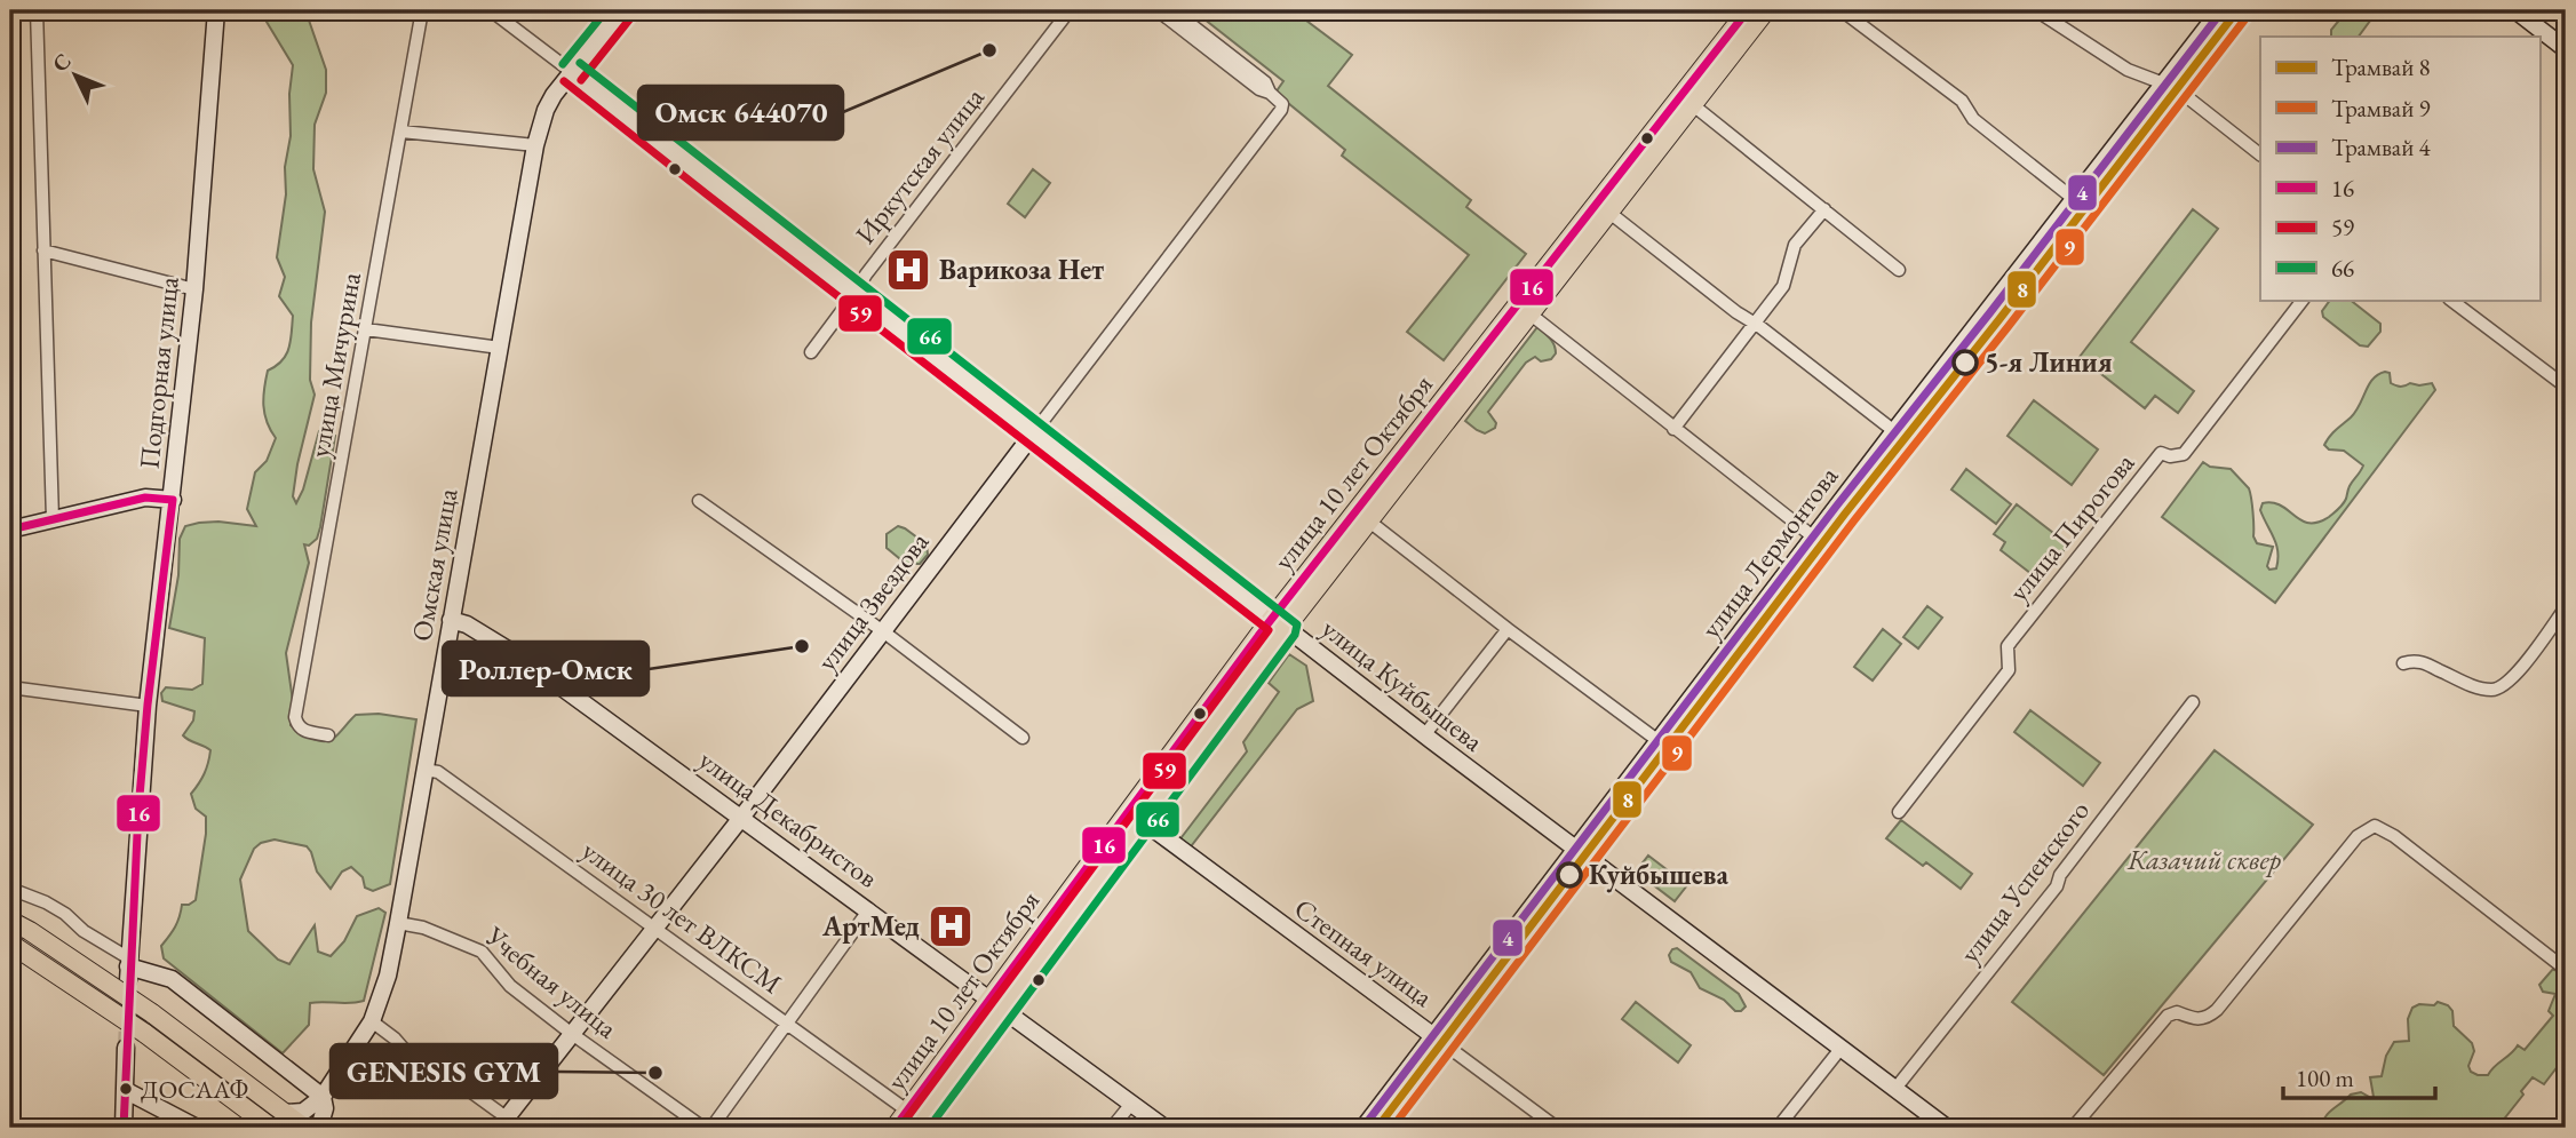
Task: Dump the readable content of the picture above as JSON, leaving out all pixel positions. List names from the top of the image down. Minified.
{"streets":{"main road":["Подгорная улица","улица 10 лет Октября","улица Лермонтова","Омская улица","улица Звездова","улица Куйбышева","улица Декабристов","Степная улица"],"street":["Иркутская улица","улица Мичурина","улица Пирогова","улица Успенского","улица 30 лет ВЛКСМ","Учебная улица"]},"crossings":[["Иркутская улица","улица Куйбышева"],["улица 10 лет Октября","улица Куйбышева"],["улица 10 лет Октября","улица Декабристов"],["улица 10 лет Октября","улица 30 лет ВЛКСМ"],["улица 10 лет Октября","Степная улица"],["улица Лермонтова","улица Куйбышева"],["улица Лермонтова","Степная улица"],["Омская улица","улица Куйбышева"],["Омская улица","улица Декабристов"],["Омская улица","улица 30 лет ВЛКСМ"],["Омская улица","Учебная улица"],["улица Звездова","улица Куйбышева"],["улица Звездова","улица Декабристов"],["улица Звездова","улица 30 лет ВЛКСМ"],["улица Звездова","Учебная улица"],["улица Куйбышева","улица Успенского"]],"parks":["Казачий сквер"],"places":{"other":["Омск 644070","5-я Линия","Роллер-Омск","Куйбышева","GENESIS GYM","ДОСААФ"],"hospital":["Варикоза Нет","АртМед"]},"lines":["tram line 8","tram line 4","transit line 16","transit line 66","tram line 9","transit line 59"],"legend":["Трамвай 8","Трамвай 9","Трамвай 4","16","59","66"],"scale_bar":"100 m","north":"top left"}
